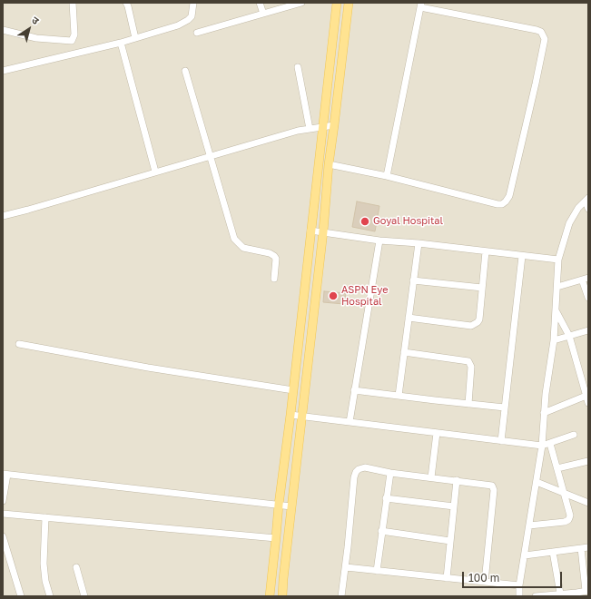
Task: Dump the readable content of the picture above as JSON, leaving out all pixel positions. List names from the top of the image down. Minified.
{"places":["Goyal Hospital","ASPN Eye Hospital"],"scale_bar":"100 m","north":"top right"}
